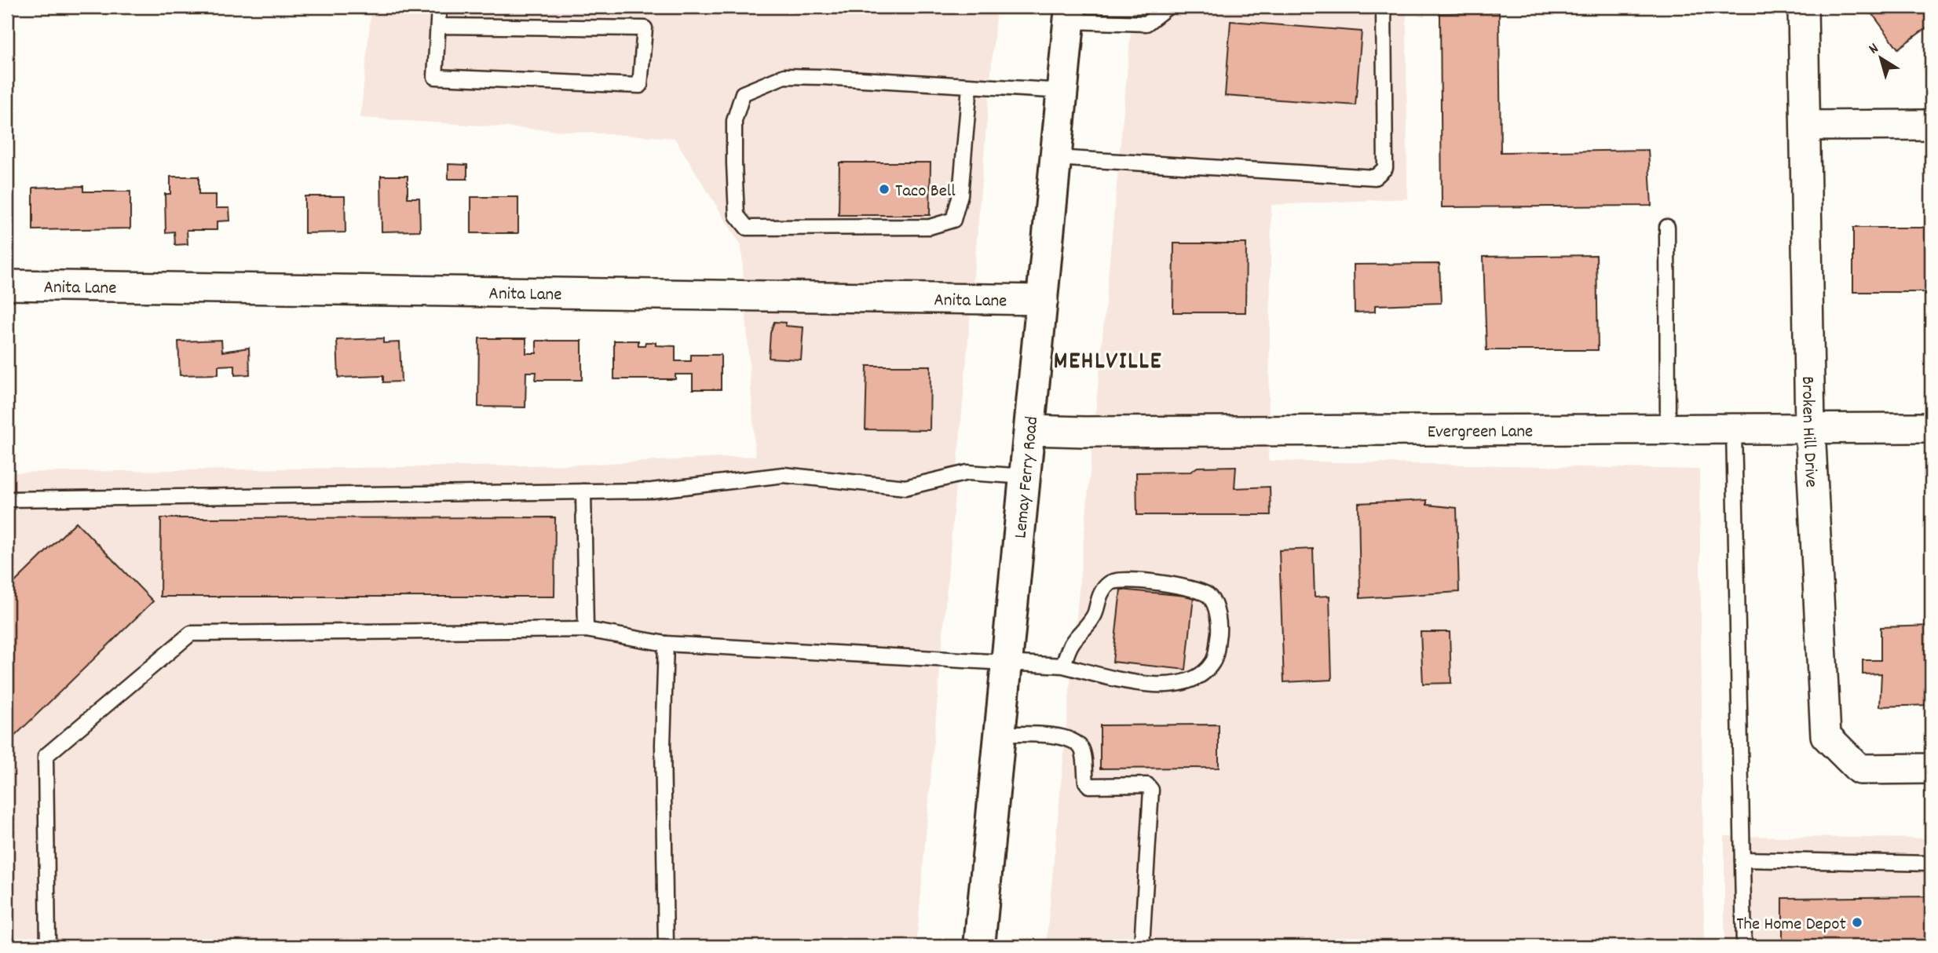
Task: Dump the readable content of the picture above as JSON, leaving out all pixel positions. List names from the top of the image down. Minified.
{"streets":{"main road":["Lemay Ferry Road"],"street":["Anita Lane","Evergreen Lane","Broken Hill Drive"]},"crossings":[["Anita Lane","Lemay Ferry Road"],["Evergreen Lane","Broken Hill Drive"],["Evergreen Lane","Lemay Ferry Road"]],"districts":["MEHLVILLE"],"places":["Taco Bell","The Home Depot"],"north":"top left"}
